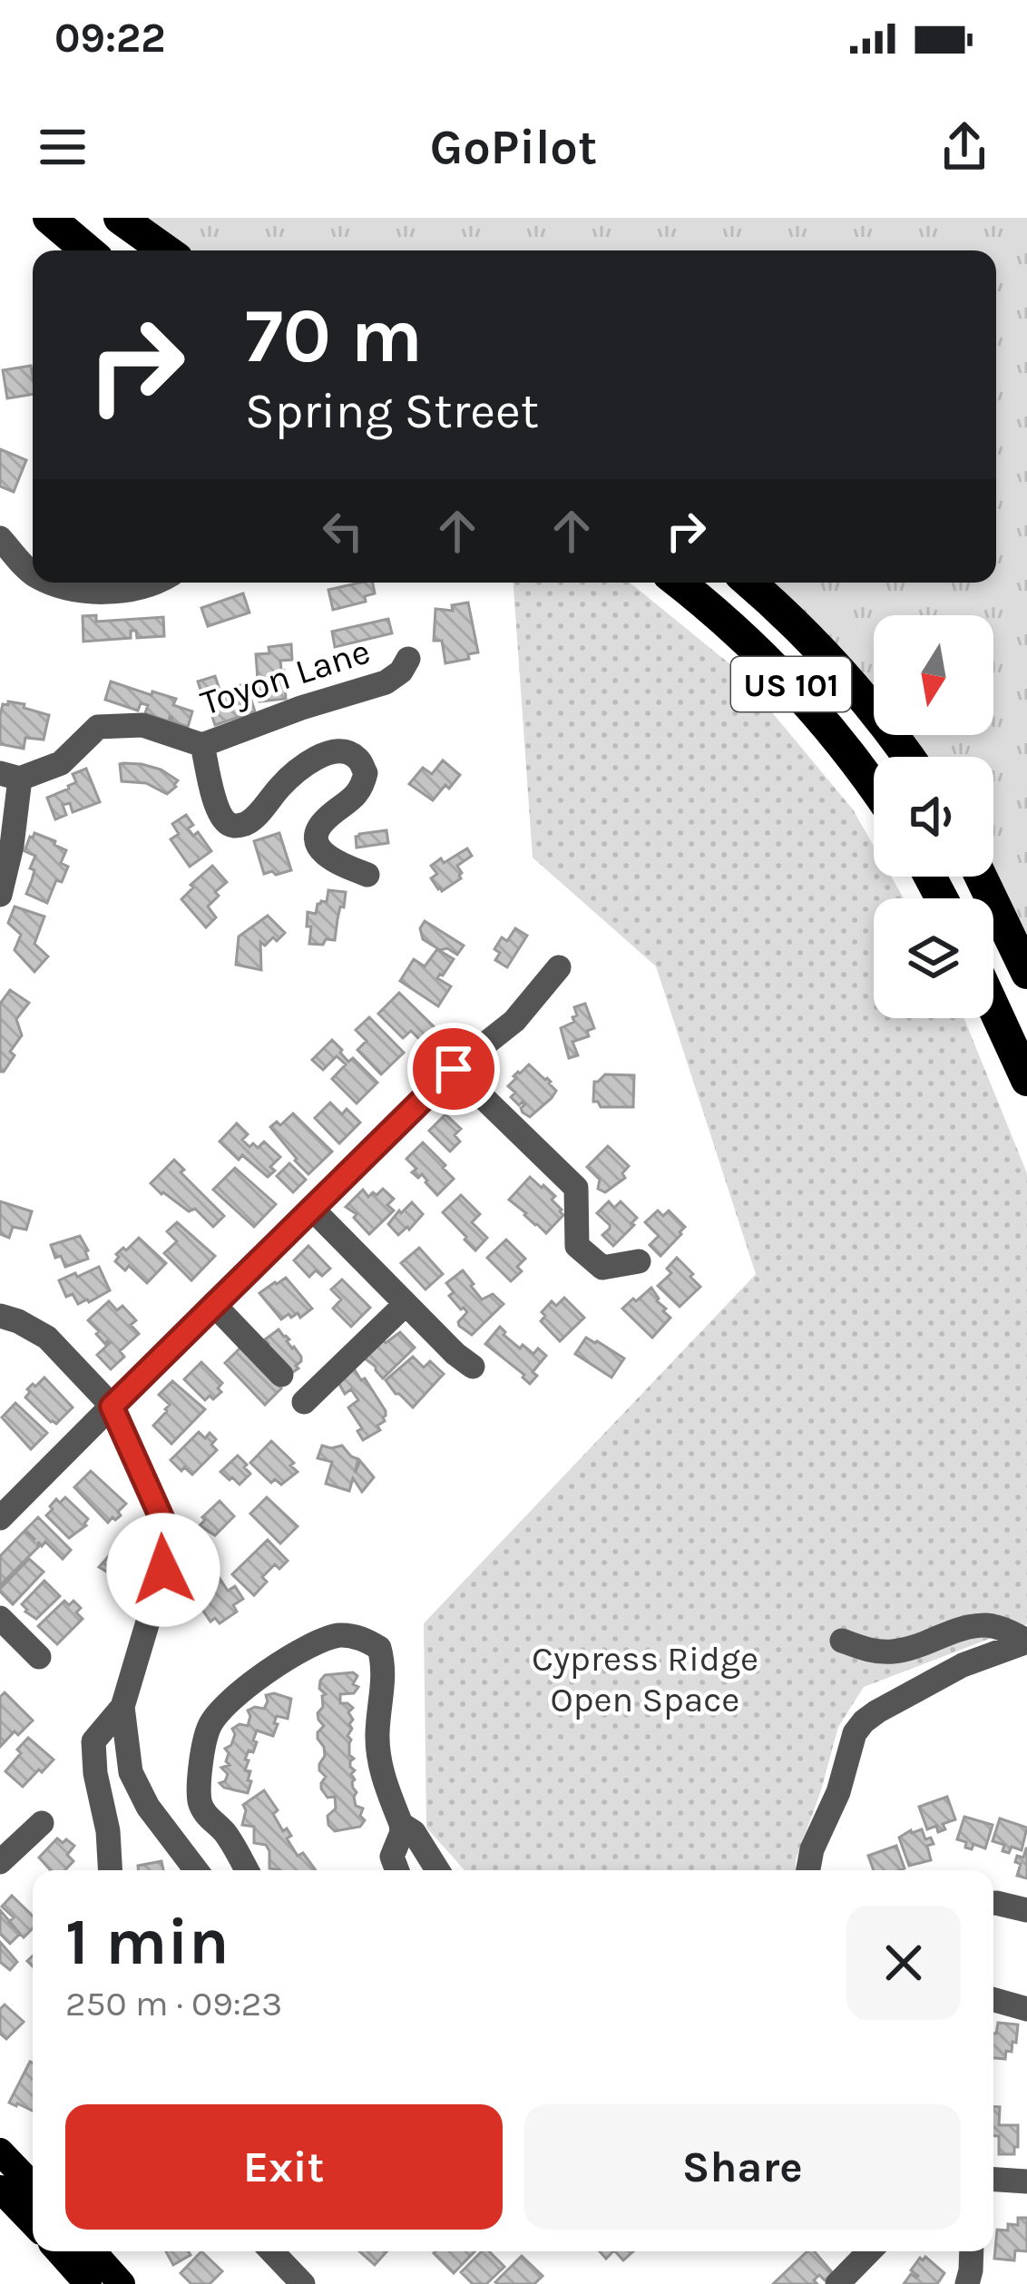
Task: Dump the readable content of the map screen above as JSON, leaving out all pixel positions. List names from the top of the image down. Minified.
{"streets":{"highway":["US 101"],"street":["Toyon Lane"]},"parks":["Cypress Ridge Open Space"],"north":"bottom","page":{"status":"09:22","header":"GoPilot","turn":["70 m","Spring Street"],"heading":["1 min","250 m · 09:23"],"buttons":["Exit","Share"]}}
